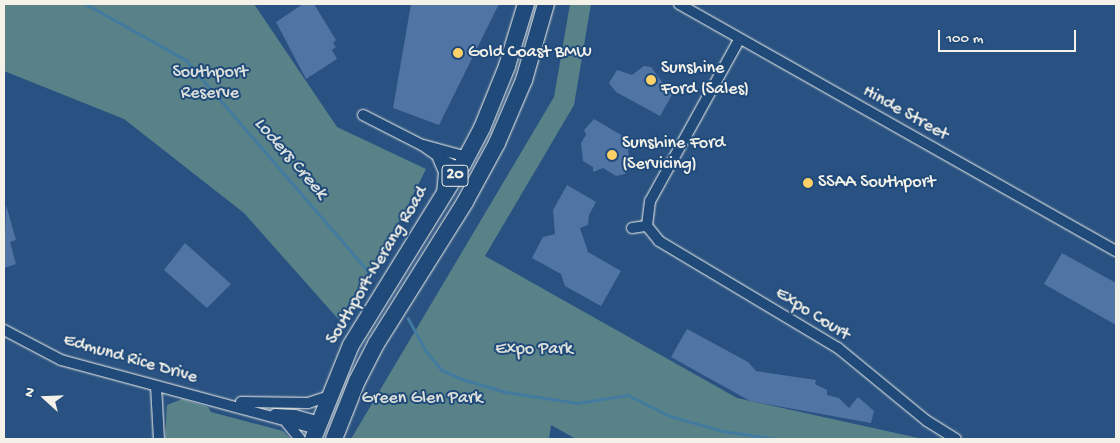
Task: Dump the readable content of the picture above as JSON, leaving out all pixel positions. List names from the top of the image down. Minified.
{"streets":{"main road":["20","Southport-Nerang Road"],"street":["Hinde Street","Expo Court","Edmund Rice Drive"]},"crossings":[["Southport-Nerang Road","Edmund Rice Drive"]],"water":["Loders Creek"],"parks":["Southport Reserve","Expo Park","Green Glen Park"],"places":["Gold Coast BMW","Sunshine Ford (Sales)","Sunshine Ford (Servicing)","SSAA Southport"],"scale_bar":"100 m","north":"left"}
